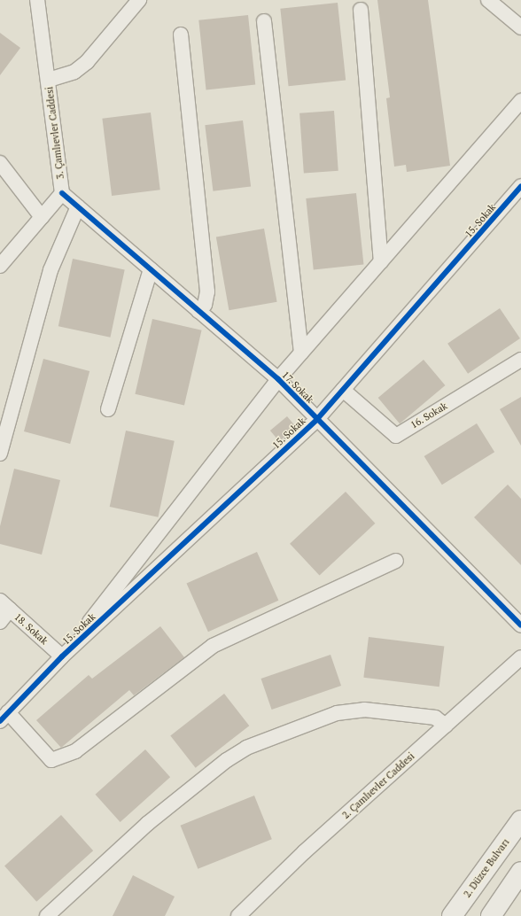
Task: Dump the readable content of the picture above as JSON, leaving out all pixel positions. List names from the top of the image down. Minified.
{"streets":{"street":["3. Çamlıevler Caddesi","15. Sokak","17. Sokak","16. Sokak","18. Sokak","2. Çamlıevler Caddesi","2. Düzce Bulvarı"]},"crossings":[["3. Çamlıevler Caddesi","17. Sokak"],["15. Sokak","17. Sokak"],["15. Sokak","16. Sokak"],["15. Sokak","18. Sokak"]]}
